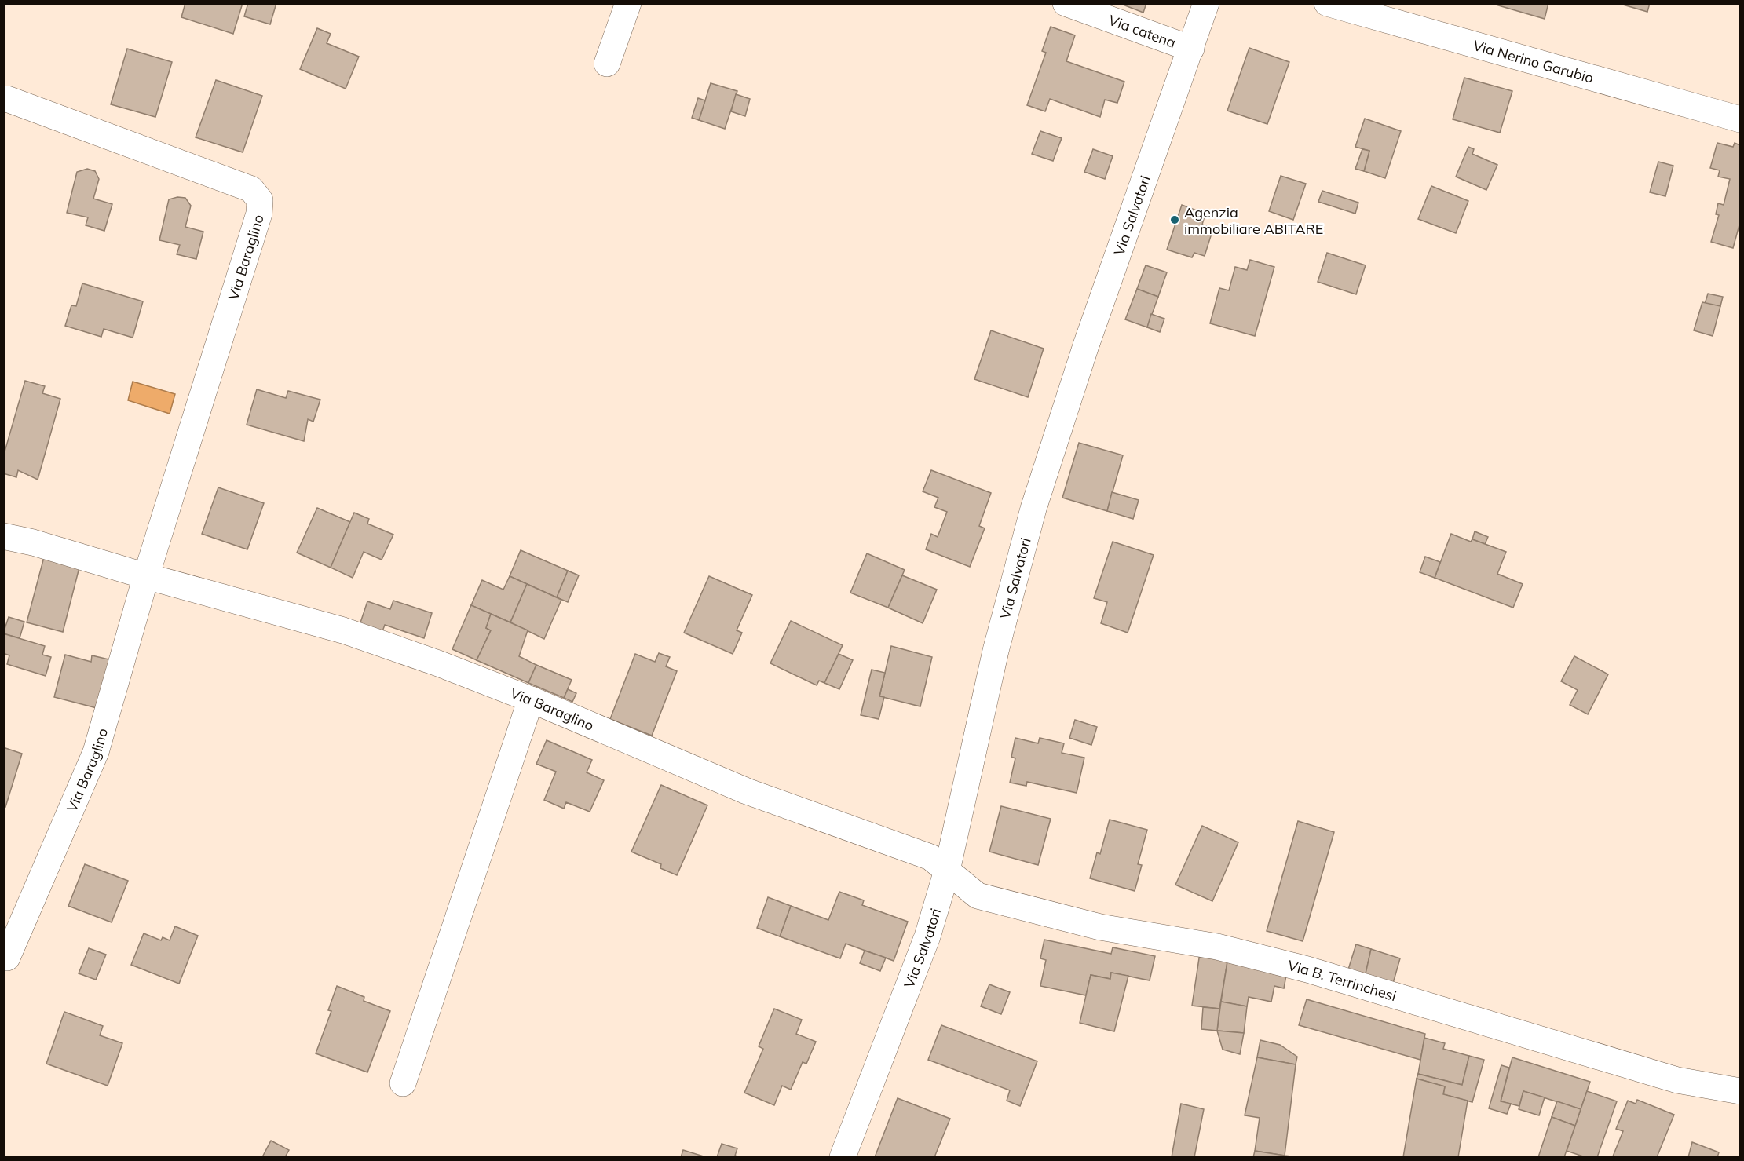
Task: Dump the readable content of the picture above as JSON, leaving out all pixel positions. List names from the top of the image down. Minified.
{"streets":{"street":["Via catena","Via Nerino Garubio","Via Salvatori","Via Baraglino","Via B. Terrinchesi"]},"crossings":[["Via catena","Via Salvatori"],["Via Salvatori","Via Baraglino"],["Via Salvatori","Via B. Terrinchesi"],["Via Baraglino","Via B. Terrinchesi"]],"places":["Agenzia immobiliare ABITARE"]}
